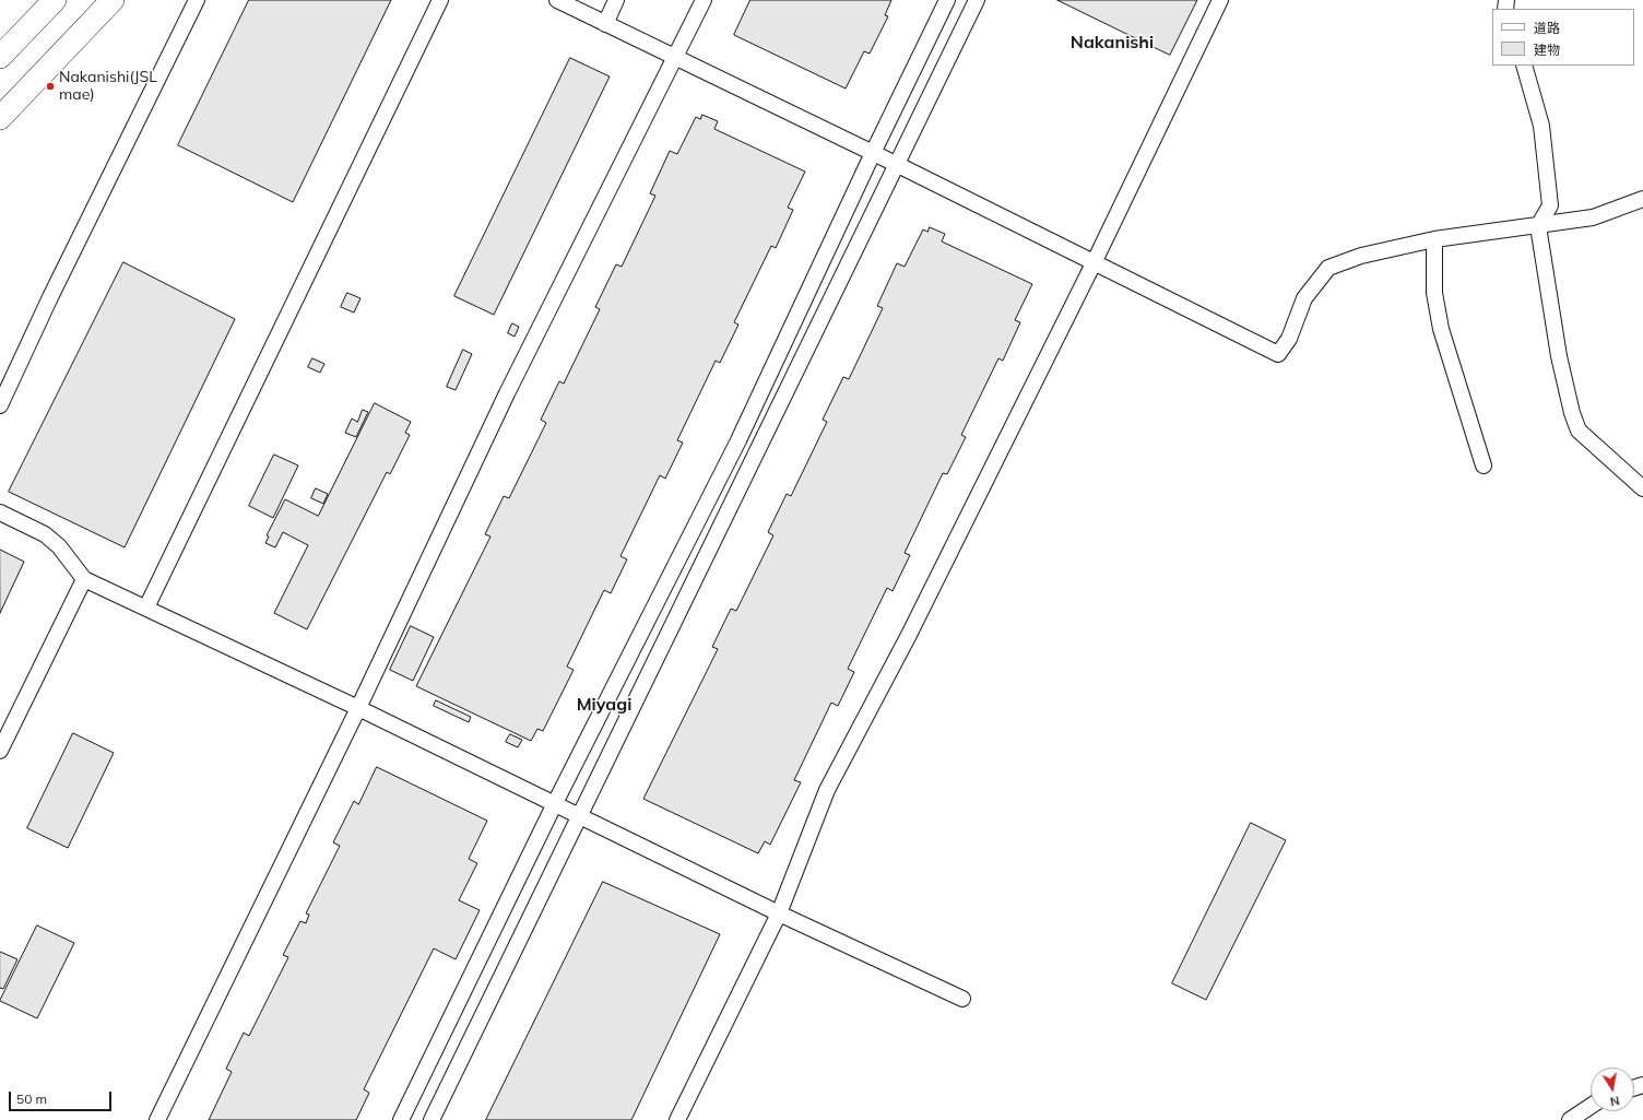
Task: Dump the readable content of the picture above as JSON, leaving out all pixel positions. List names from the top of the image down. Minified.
{"districts":["Nakanishi","Miyagi"],"places":["Nakanishi(JSL mae)"],"legend":["道路","建物"],"scale_bar":"50 m","north":"bottom"}
